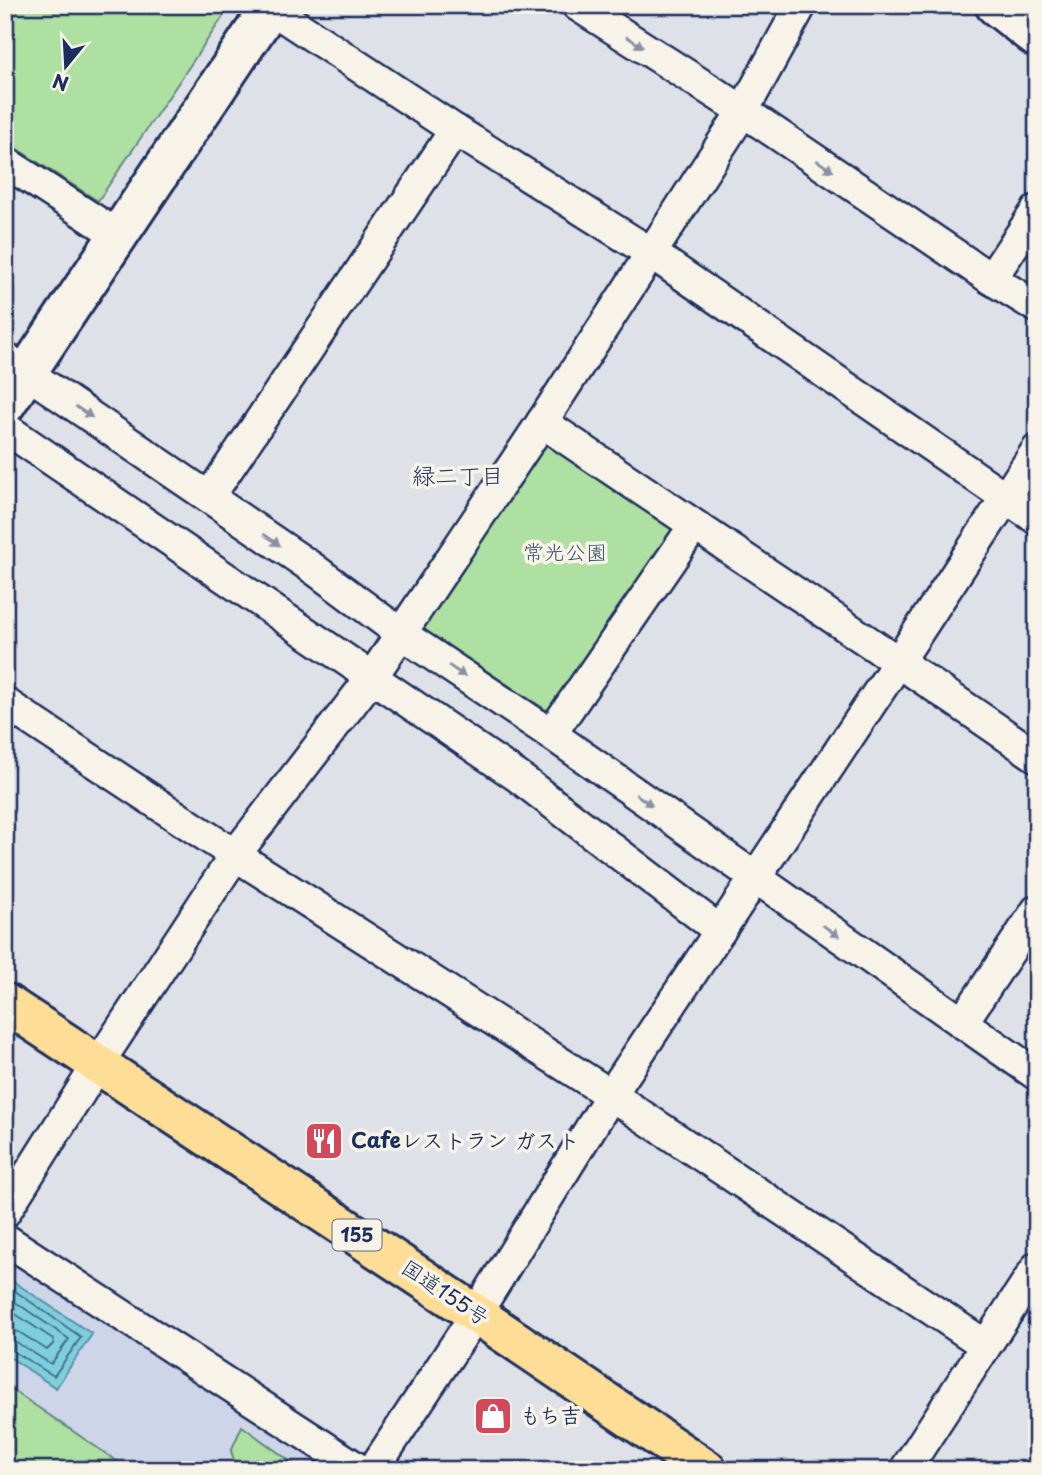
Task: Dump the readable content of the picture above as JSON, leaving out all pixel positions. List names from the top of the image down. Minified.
{"streets":{"highway":["155","国道155号"]},"districts":["緑二丁目"],"parks":["常光公園"],"places":{"restaurant":["Cafeレストラン ガスト"],"shop":["もち吉"]},"north":"bottom"}
